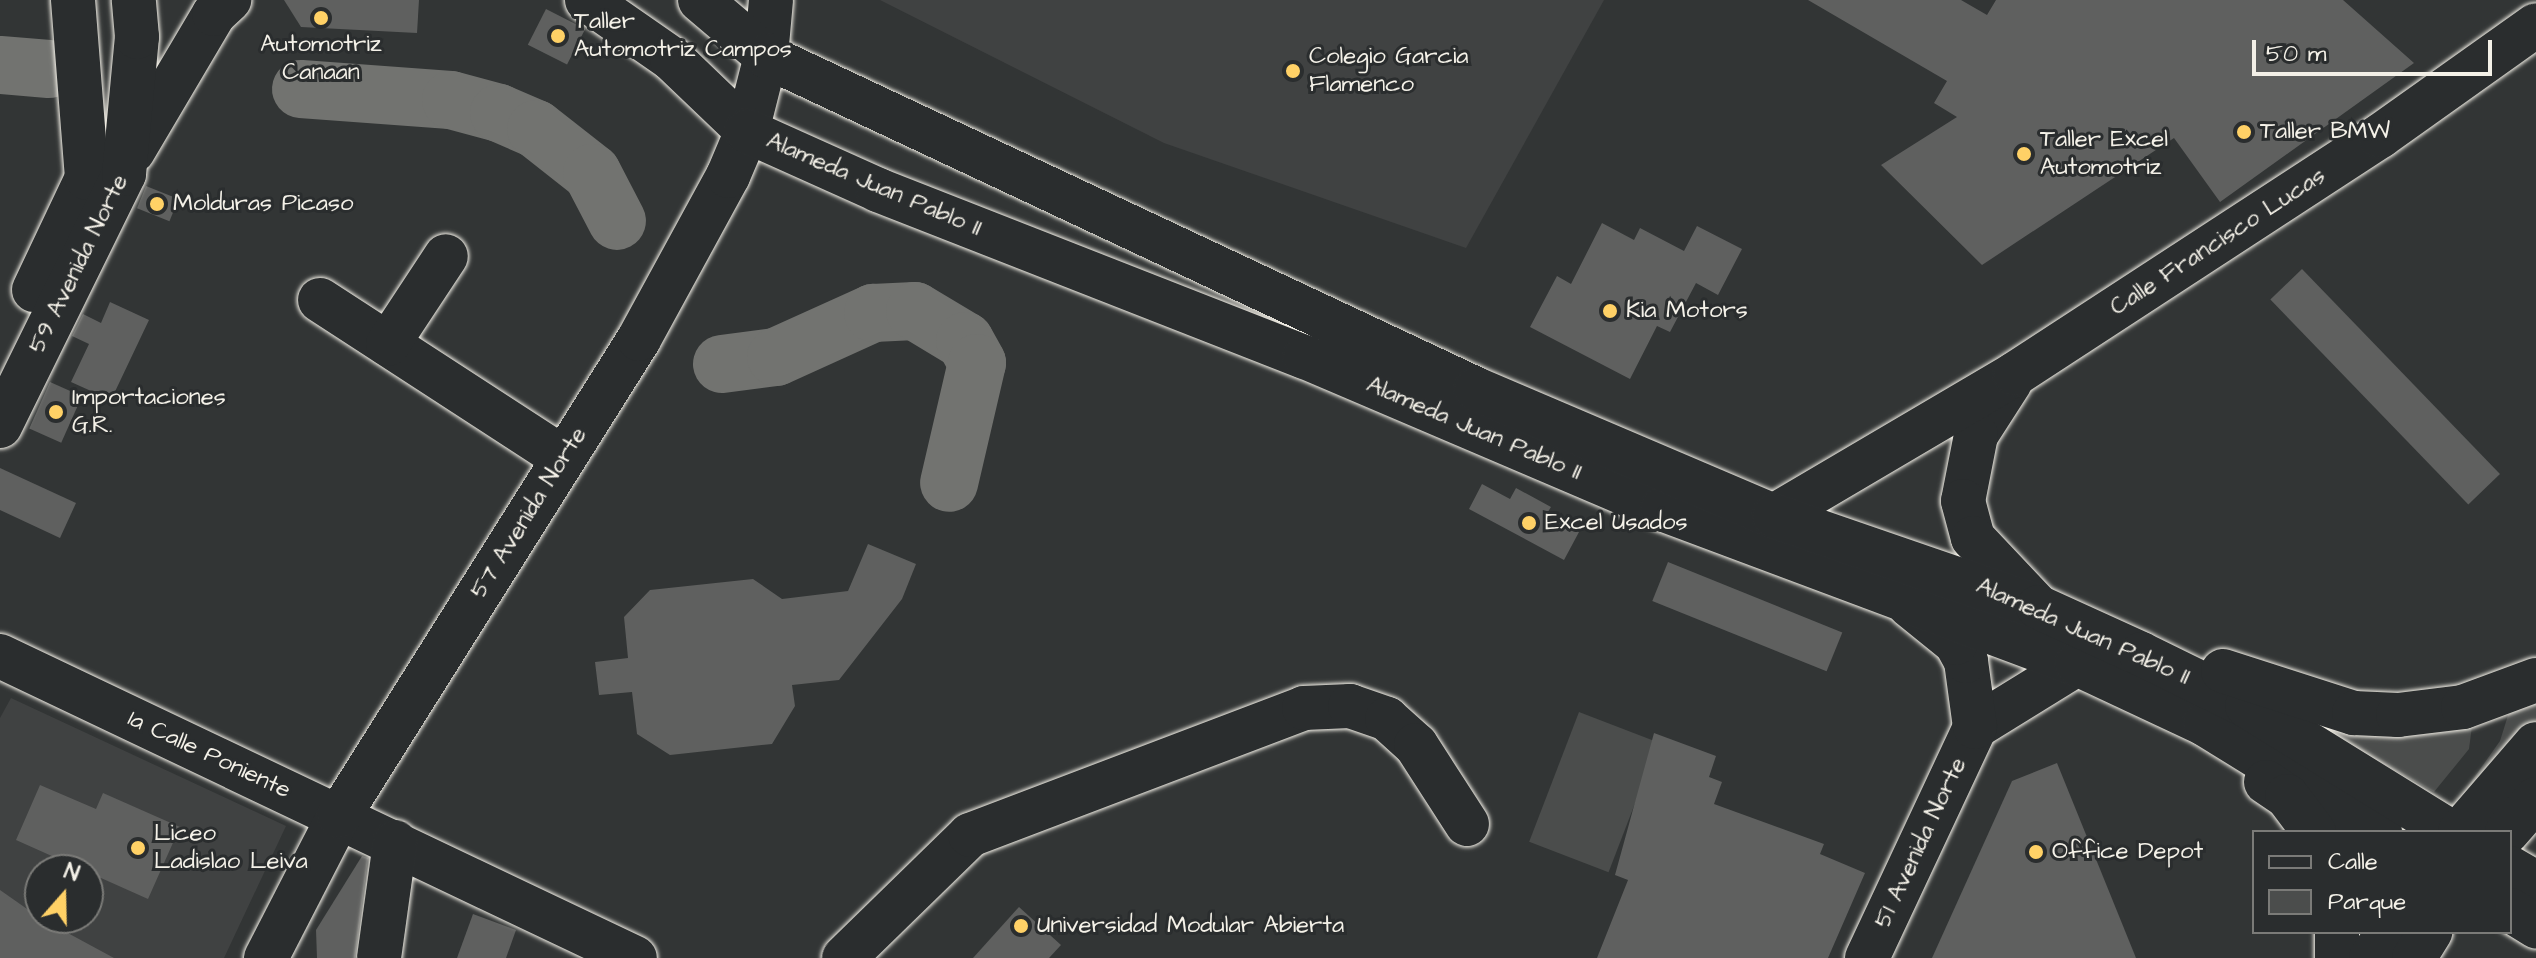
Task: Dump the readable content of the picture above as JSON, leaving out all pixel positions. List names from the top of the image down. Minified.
{"streets":{"main road":["Alameda Juan Pablo II","Calle Francisco Lucas","59 Avenida Norte","57 Avenida Norte","1a Calle Poniente","51 Avenida Norte"]},"crossings":[["Alameda Juan Pablo II","Calle Francisco Lucas"],["Alameda Juan Pablo II","57 Avenida Norte"],["Alameda Juan Pablo II","51 Avenida Norte"],["57 Avenida Norte","1a Calle Poniente"]],"places":["Automotriz Canaan","Taller Automotriz Campos","Colegio Garcia Flamenco","Taller BMW","Taller Excel Automotriz","Molduras Picaso","Kia Motors","Importaciones G.R.","Excel Usados","Liceo Ladislao Leiva","Office Depot","Universidad Modular Abierta"],"legend":["Calle","Parque"],"scale_bar":"50 m","north":"top"}
